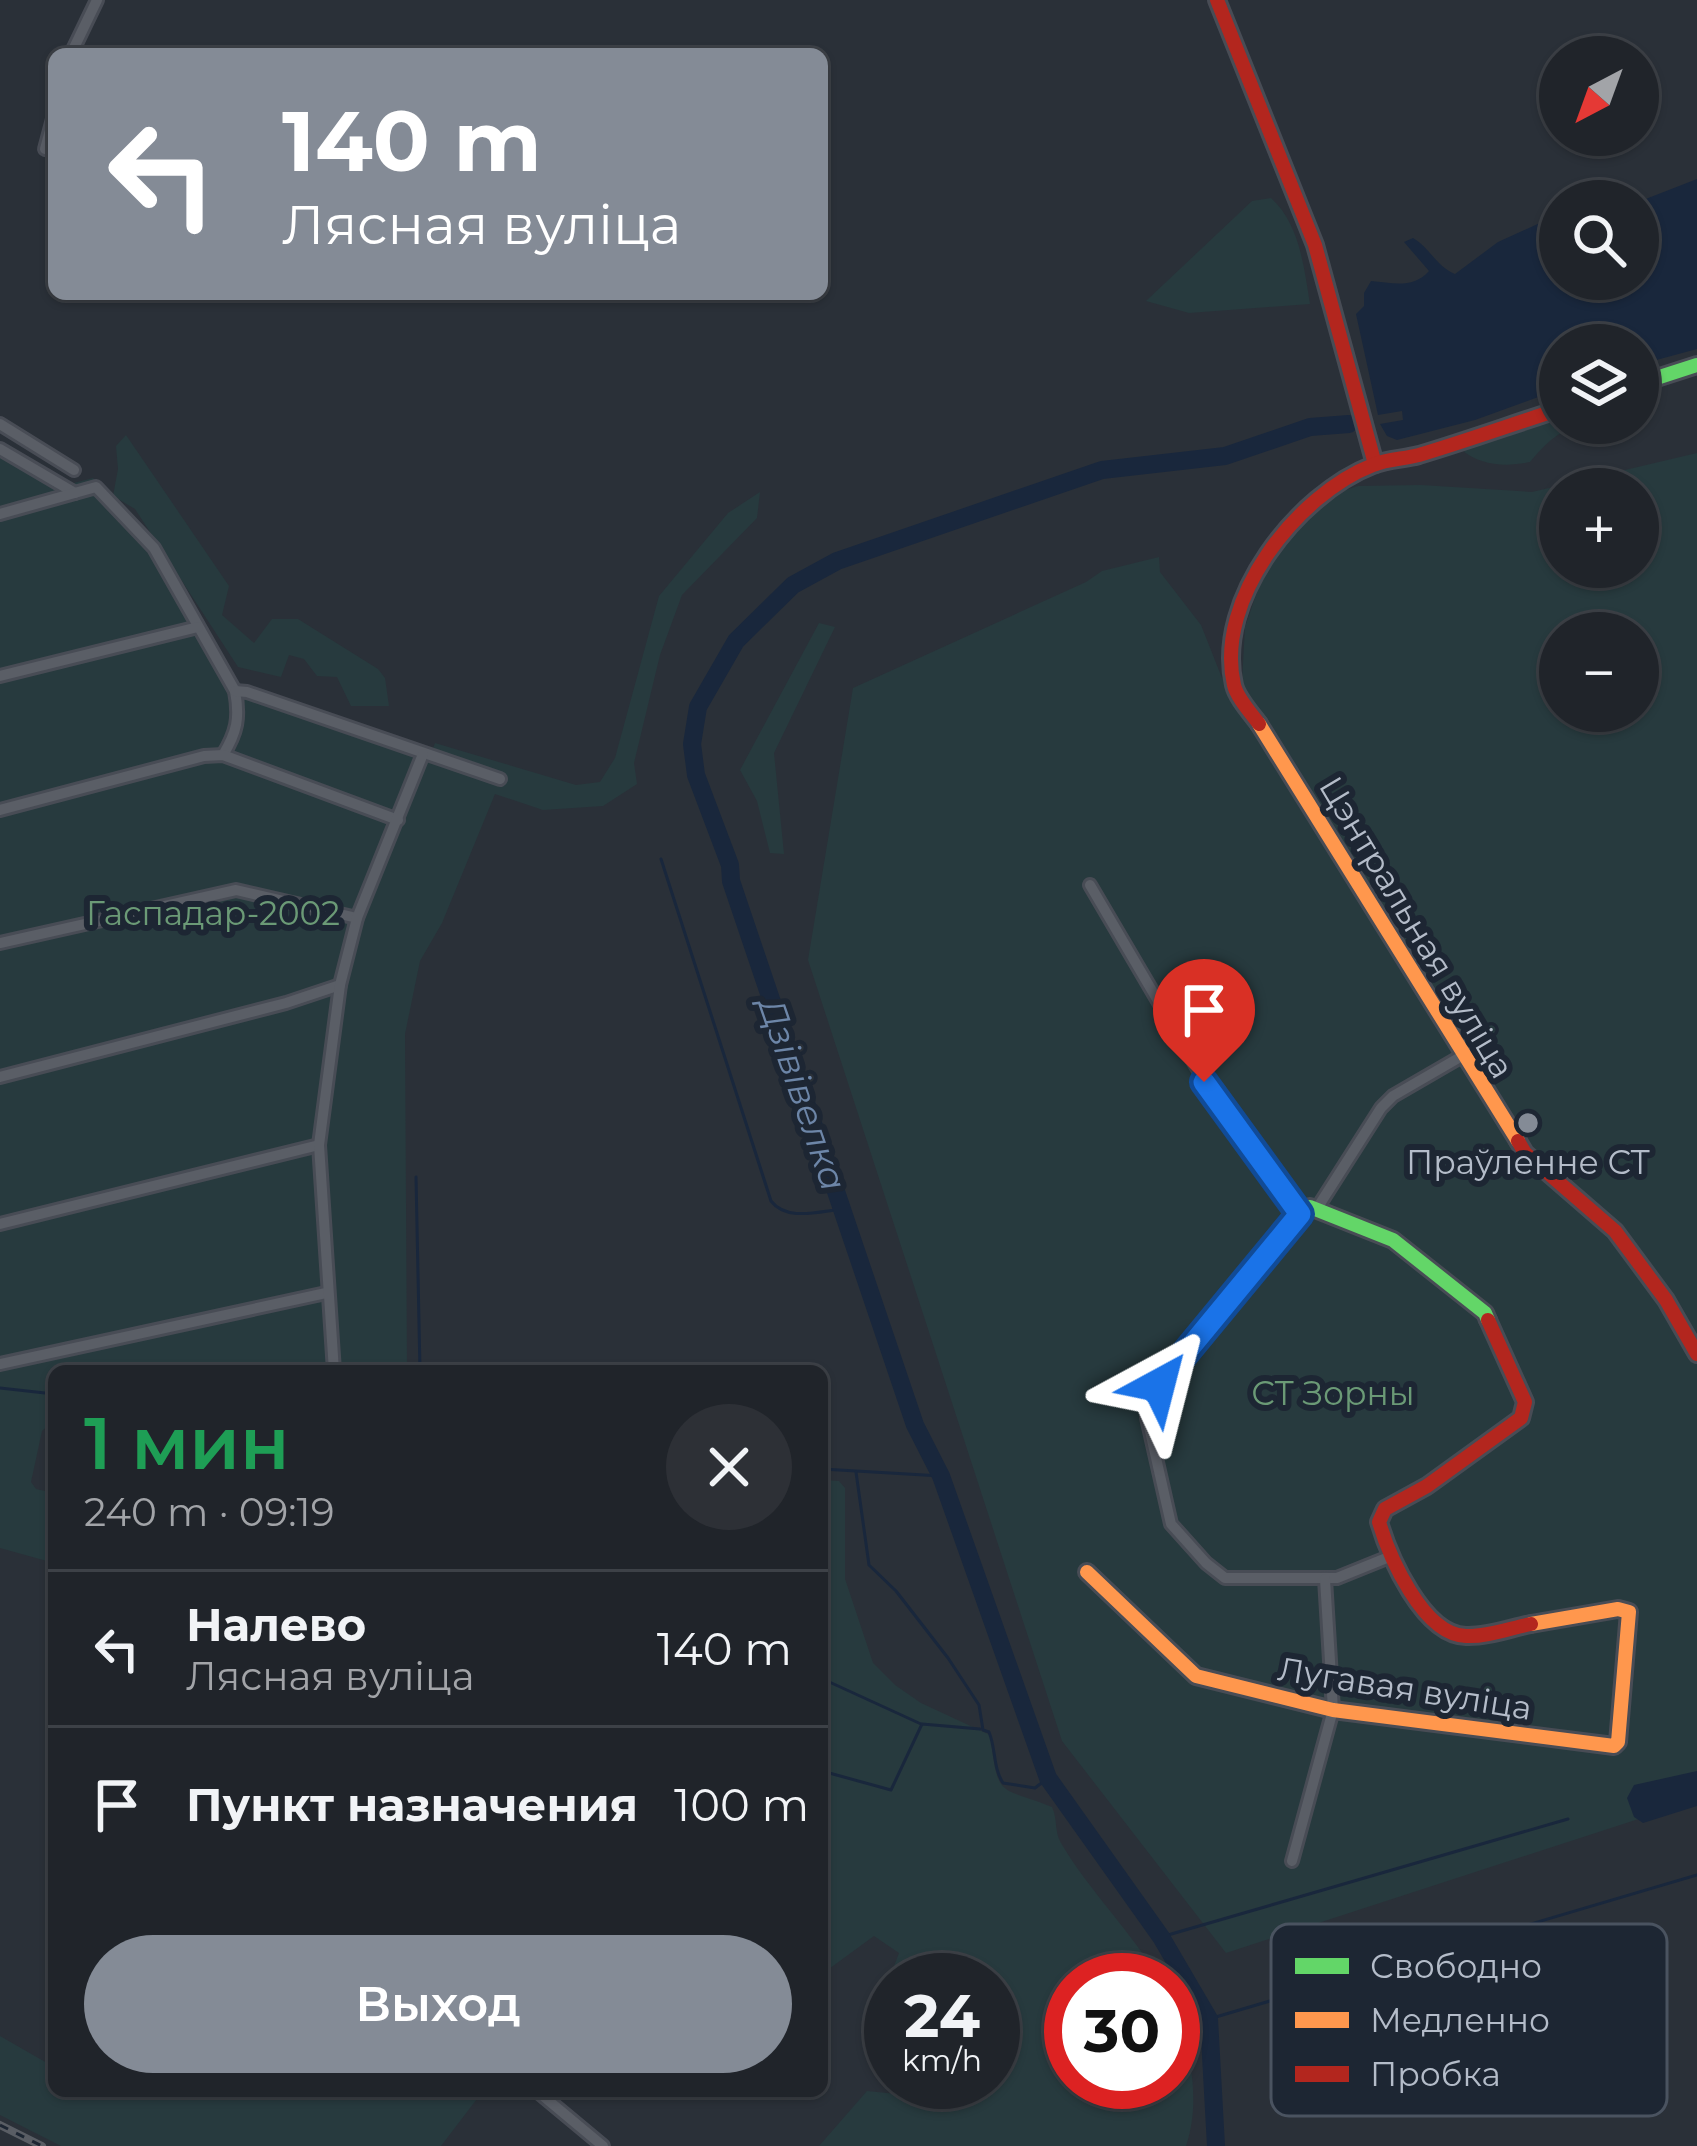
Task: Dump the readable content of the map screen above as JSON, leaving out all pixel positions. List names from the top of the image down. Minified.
{"streets":{"street":["Цэнтральная вуліца","Лугавая вуліца"]},"water":["Дзівівелка"],"parks":["Гаспадар-2002","СТ Зорны"],"places":["Праўленне СТ"],"legend":["Свободно","Медленно","Пробка"],"north":"bottom left","page":{"map_buttons":["+","−"],"turn":["140 m","Лясная вуліца"],"heading":["1 мин","240 m · 09:19"],"list":[{"name":"Налево","note":"Лясная вуліца","value":"140 m"},{"name":"Пункт назначения","value":"100 m"}],"buttons":"Выход","speed":"24 km/h","limit":"30"}}
